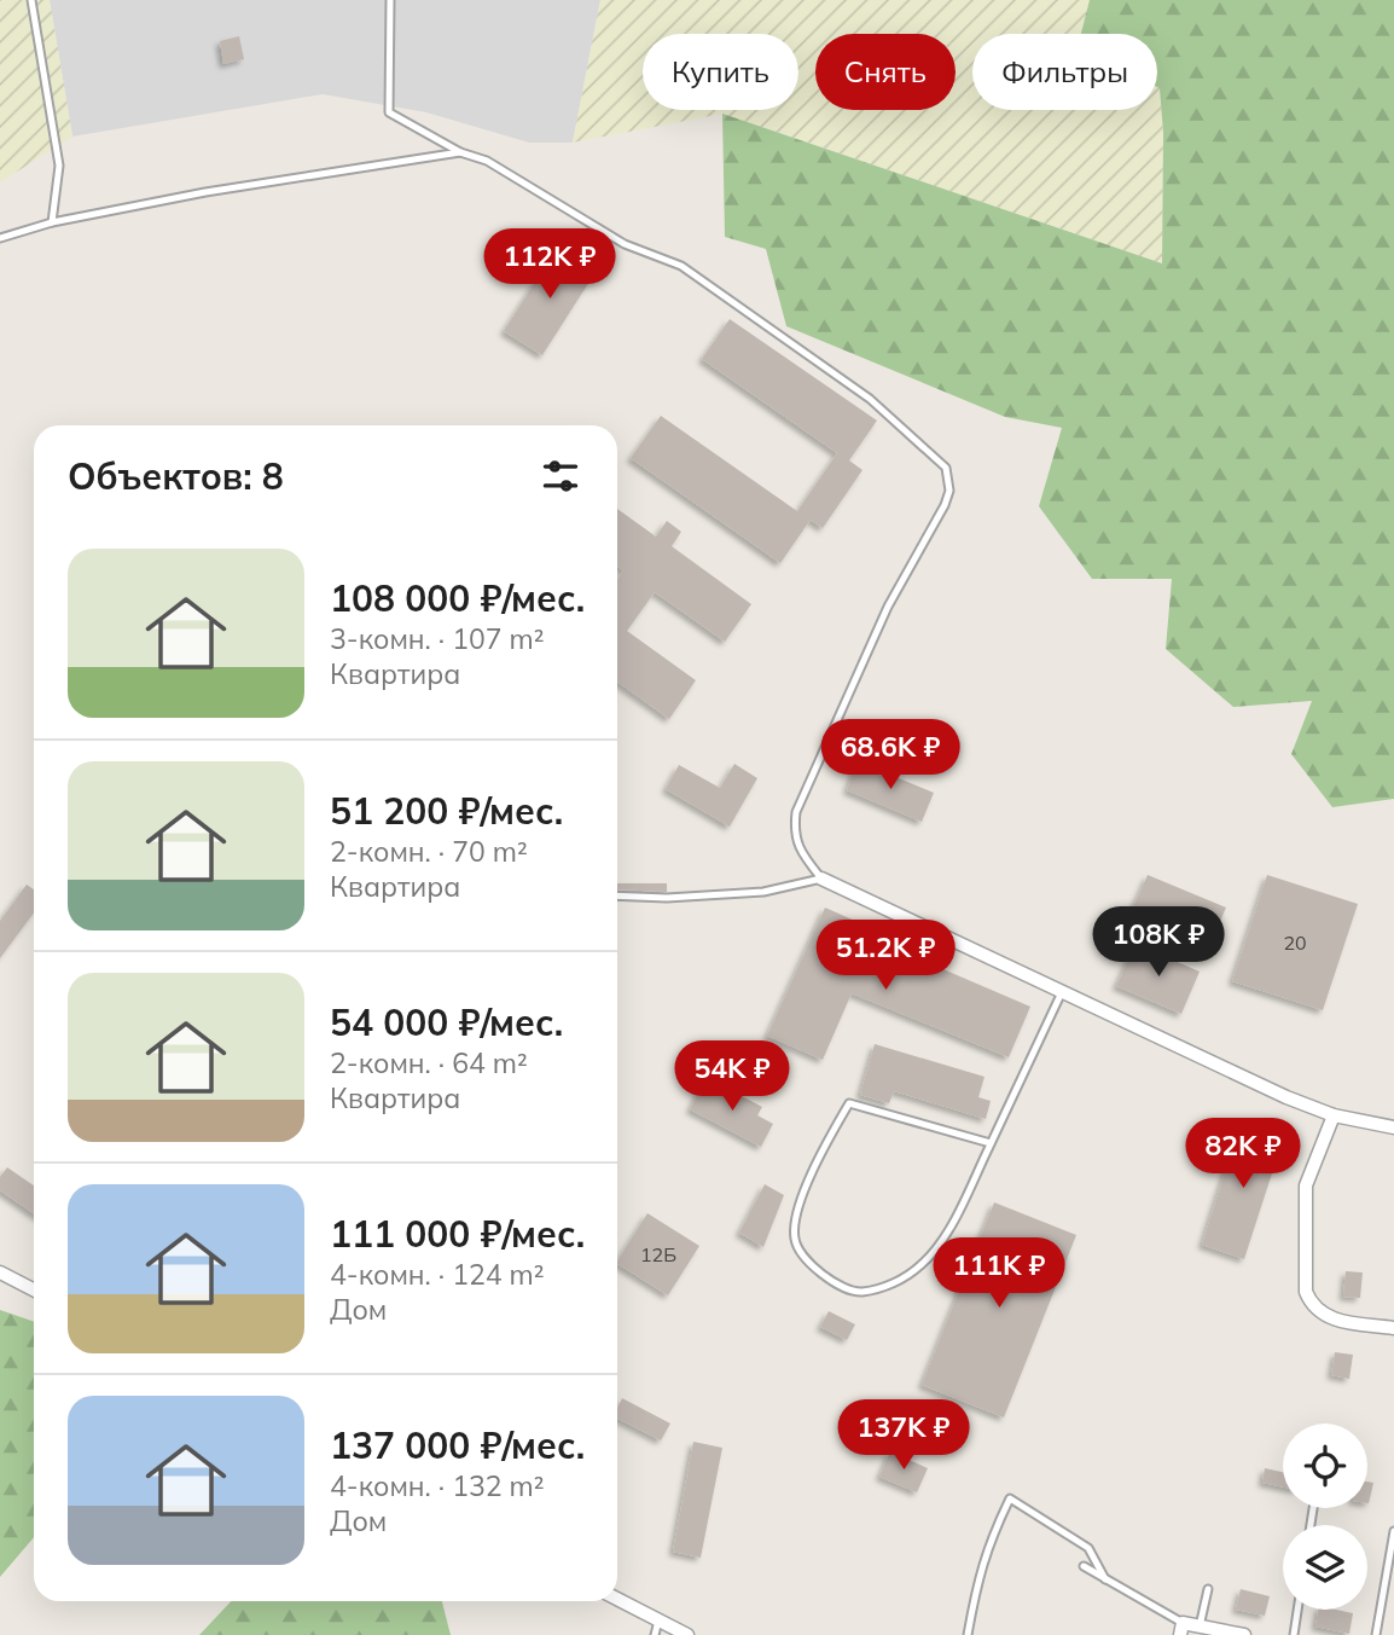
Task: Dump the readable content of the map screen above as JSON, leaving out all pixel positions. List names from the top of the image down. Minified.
{"house_numbers":["20","12Б"],"page":{"chip":["Купить","Снять","Фильтры"],"price":["112K ₽","68.6K ₽","108K ₽","51.2K ₽","54K ₽","82K ₽","111K ₽","137K ₽"],"heading":"Объектов: 8","list":[{"name":"108 000 ₽/мес.","note":"3-комн. · 107 m² · Квартира"},{"name":"51 200 ₽/мес.","note":"2-комн. · 70 m² · Квартира"},{"name":"54 000 ₽/мес.","note":"2-комн. · 64 m² · Квартира"},{"name":"111 000 ₽/мес.","note":"4-комн. · 124 m² · Дом"},{"name":"137 000 ₽/мес.","note":"4-комн. · 132 m² · Дом"}]}}
